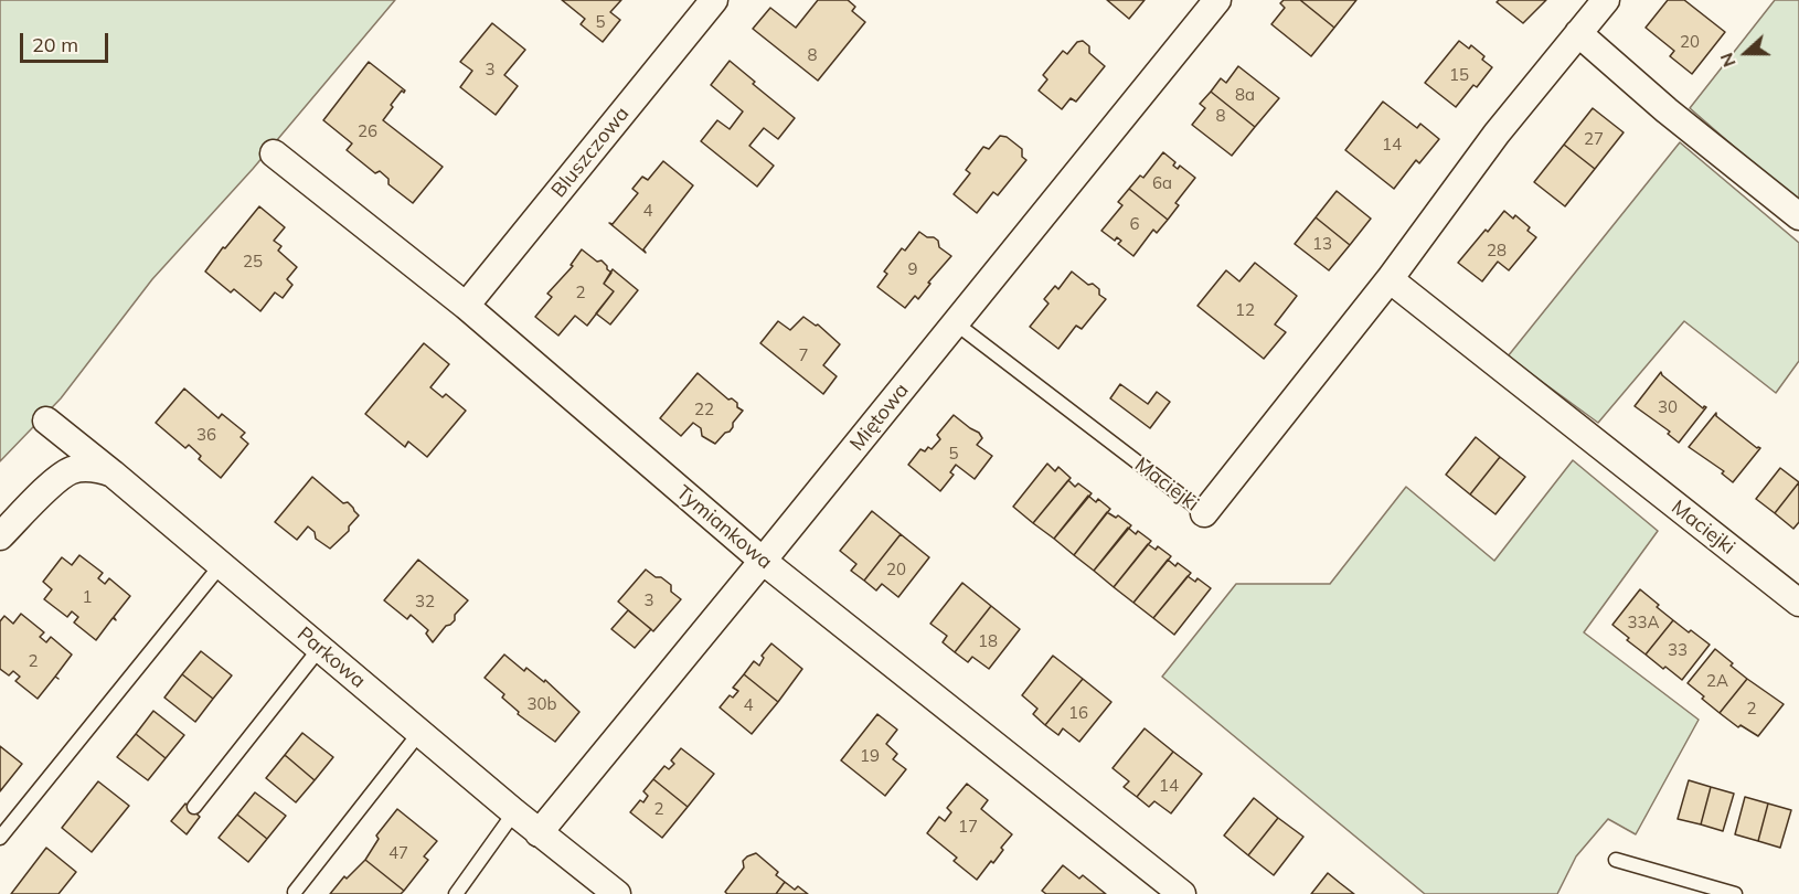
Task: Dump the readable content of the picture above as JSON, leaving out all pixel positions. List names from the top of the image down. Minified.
{"streets":{"street":["Bluszczowa","Miętowa","Maciejki","Tymiankowa","Parkowa"]},"crossings":[["Bluszczowa","Tymiankowa"],["Miętowa","Maciejki"],["Miętowa","Tymiankowa"],["Miętowa","Parkowa"]],"house_numbers":["5","20","8","3","15","8a","8","26","27","14","6a","4","6","13","28","25","9","2","12","7","30","22","36","5","20","1","3","32","33A","18","33","2","2A","30b","4","2","16","19","14","2","17","47"],"scale_bar":"20 m","north":"left"}
